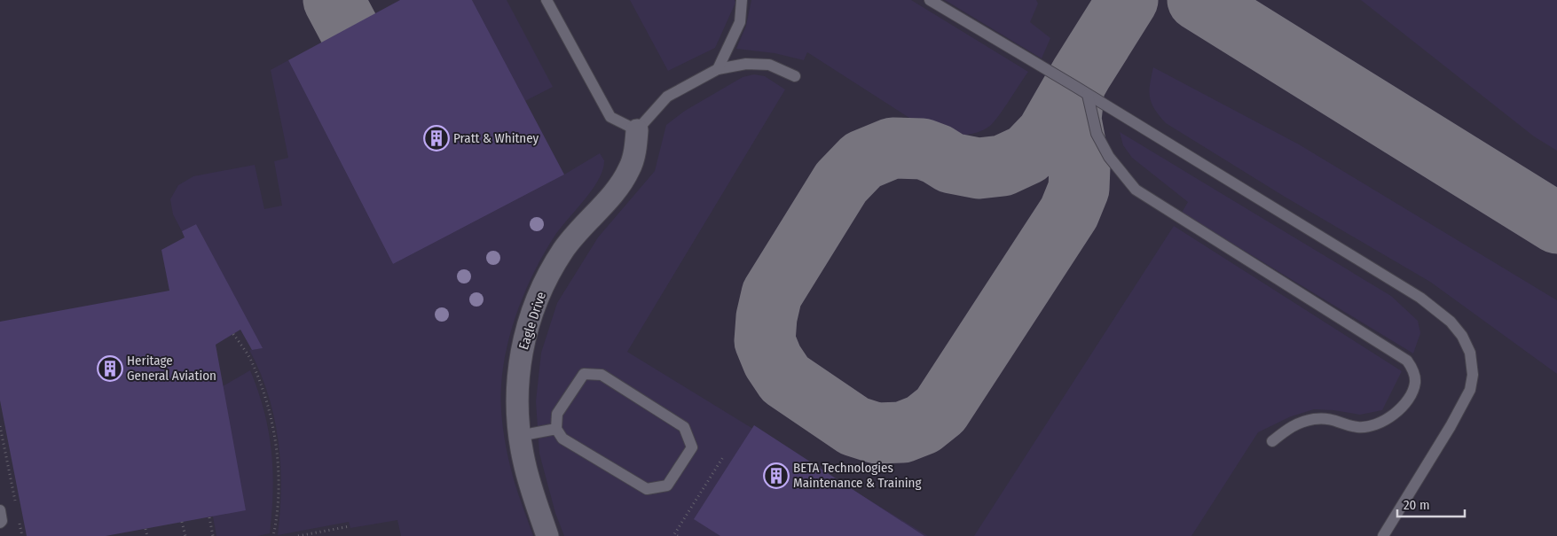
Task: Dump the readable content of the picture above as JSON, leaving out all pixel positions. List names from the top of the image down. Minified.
{"streets":{"street":["Eagle Drive"]},"places":{"building":["Pratt & Whitney","Heritage General Aviation","BETA Technologies Maintenance & Training"]},"scale_bar":"20 m"}
